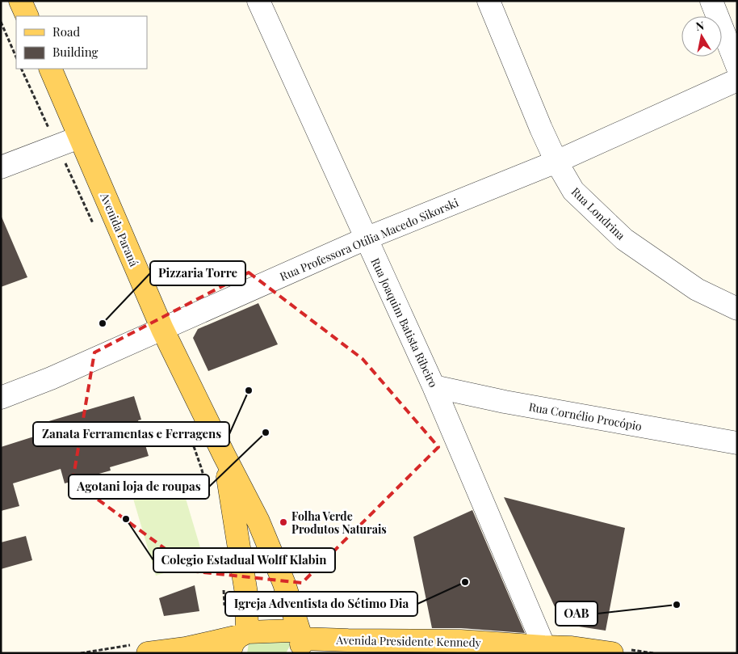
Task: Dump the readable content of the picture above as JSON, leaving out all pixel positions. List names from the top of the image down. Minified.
{"streets":{"main road":["Avenida Paraná","Avenida Presidente Kennedy"],"street":["Rua Londrina","Rua Professora Otília Macedo Sikorski","Rua Joaquim Batista Ribeiro","Rua Cornélio Procópio"]},"crossings":[["Rua Londrina","Rua Professora Otília Macedo Sikorski"],["Avenida Paraná","Rua Professora Otília Macedo Sikorski"],["Avenida Paraná","Avenida Presidente Kennedy"],["Rua Professora Otília Macedo Sikorski","Rua Joaquim Batista Ribeiro"],["Rua Joaquim Batista Ribeiro","Rua Cornélio Procópio"],["Rua Joaquim Batista Ribeiro","Avenida Presidente Kennedy"]],"places":["Pizzaria Torre","Zanata Ferramentas e Ferragens","Agotani loja de roupas","Colegio Estadual Wolff Klabin","Folha Verde Produtos Naturais","Igreja Adventista do Sétimo Dia","OAB"],"legend":["Road","Building"],"north":"top"}
